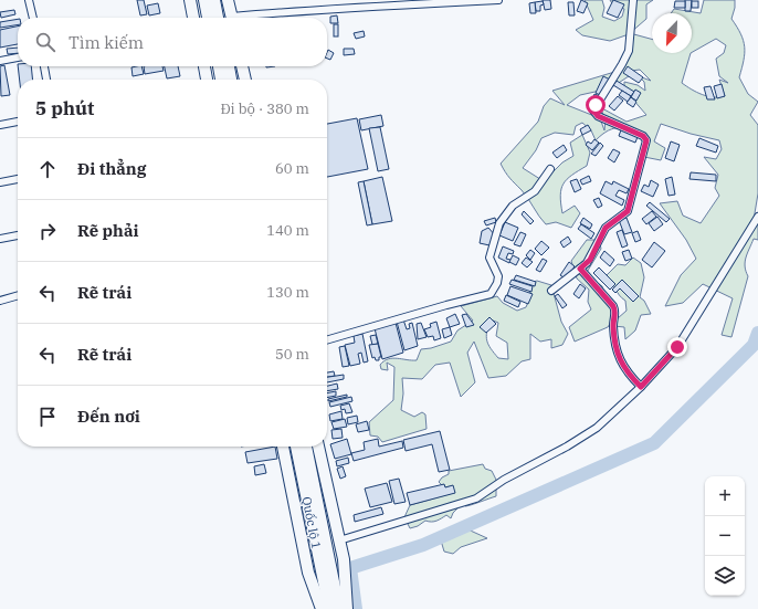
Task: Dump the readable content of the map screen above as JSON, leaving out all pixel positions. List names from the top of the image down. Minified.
{"streets":{"highway":["Quốc lộ 1"]},"north":"bottom left","page":{"search":"Tìm kiếm","heading":["5 phút","Đi bộ · 380 m"],"list":[["Đi thẳng","60 m"],["Rẽ phải","140 m"],["Rẽ trái","130 m"],["Rẽ trái","50 m"],"Đến nơi"],"map_buttons":["+","−"]}}
